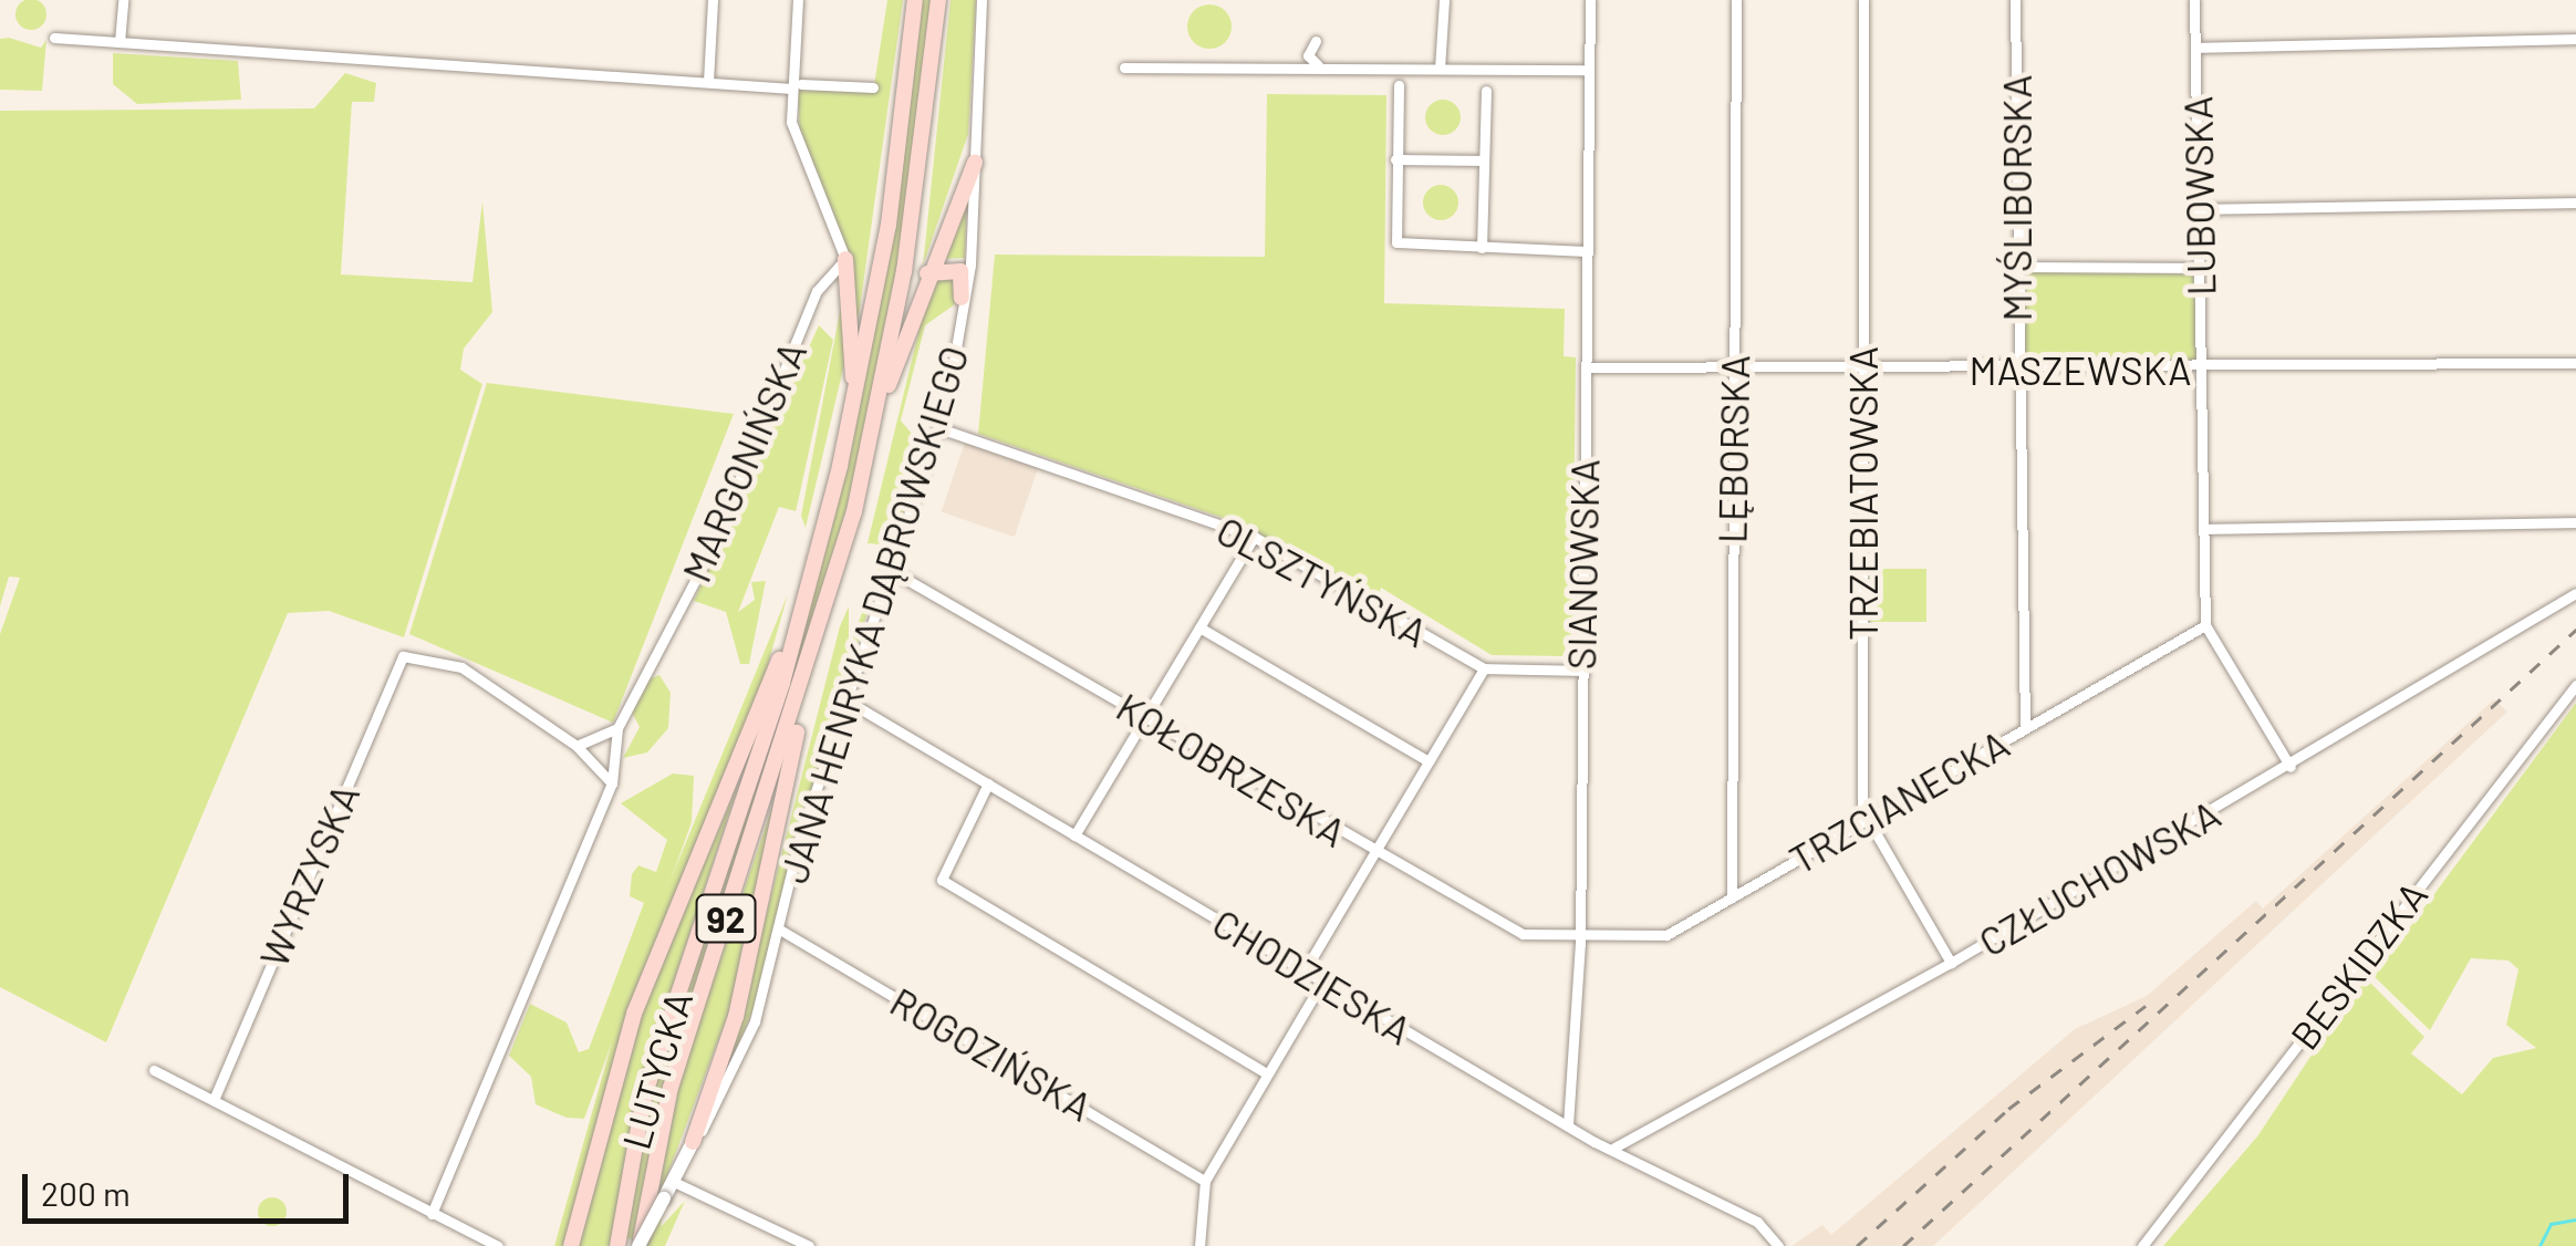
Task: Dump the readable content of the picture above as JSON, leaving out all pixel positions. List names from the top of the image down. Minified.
{"streets":{"main road":["JANA HENRYKA DĄBROWSKIEGO","92","LUTYCKA"],"street":["LUBOWSKA","MYŚLIBORSKA","MASZEWSKA","LĘBORSKA","MARGONIŃSKA","TRZEBIATOWSKA","SIANOWSKA","OLSZTYŃSKA","KOŁOBRZESKA","TRZCIANECKA","WYRZYSKA","CZŁUCHOWSKA","BESKIDZKA","CHODZIESKA","ROGOZIŃSKA"]},"crossings":[["LUBOWSKA","MASZEWSKA"],["LUBOWSKA","TRZCIANECKA"],["MYŚLIBORSKA","MASZEWSKA"],["MYŚLIBORSKA","TRZCIANECKA"],["MASZEWSKA","LĘBORSKA"],["MASZEWSKA","TRZEBIATOWSKA"],["MASZEWSKA","SIANOWSKA"],["LĘBORSKA","TRZCIANECKA"],["TRZEBIATOWSKA","TRZCIANECKA"],["TRZEBIATOWSKA","CZŁUCHOWSKA"],["SIANOWSKA","OLSZTYŃSKA"],["SIANOWSKA","KOŁOBRZESKA"],["SIANOWSKA","TRZCIANECKA"],["SIANOWSKA","CHODZIESKA"],["OLSZTYŃSKA","JANA HENRYKA DĄBROWSKIEGO"],["JANA HENRYKA DĄBROWSKIEGO","KOŁOBRZESKA"],["JANA HENRYKA DĄBROWSKIEGO","CHODZIESKA"],["JANA HENRYKA DĄBROWSKIEGO","ROGOZIŃSKA"],["JANA HENRYKA DĄBROWSKIEGO","LUTYCKA"],["KOŁOBRZESKA","TRZCIANECKA"],["CZŁUCHOWSKA","CHODZIESKA"]],"scale_bar":"200 m"}
